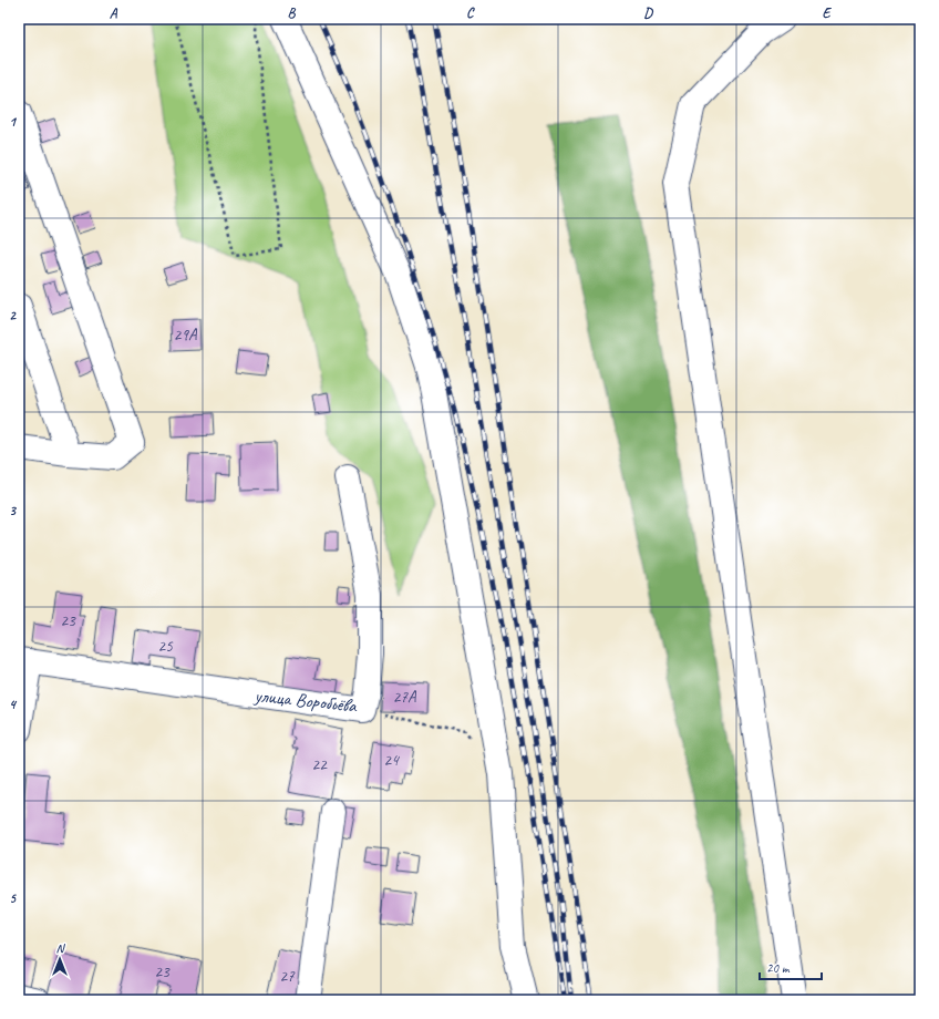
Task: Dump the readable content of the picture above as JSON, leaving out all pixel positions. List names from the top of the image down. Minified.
{"streets":{"street":["улица Воробьёва"]},"house_numbers":["29А","23","25","27А","24","22","23","27"],"scale_bar":"20 m","north":"top","grid":{"columns":["A","B","C","D","E"],"rows":["1","2","3","4","5"]}}
